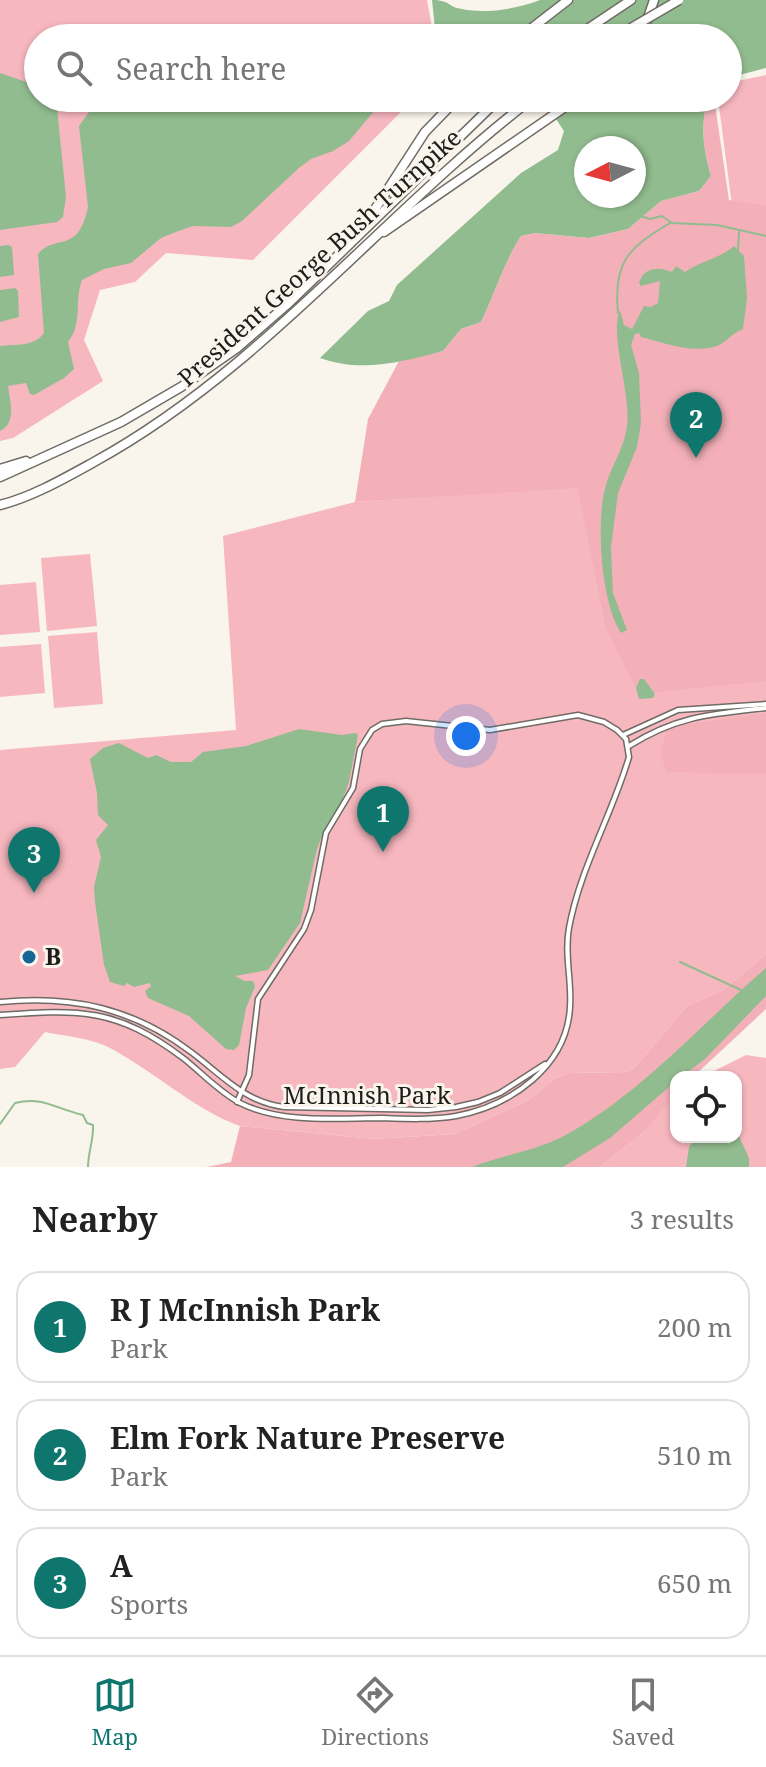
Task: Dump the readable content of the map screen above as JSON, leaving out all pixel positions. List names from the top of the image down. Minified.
{"streets":{"highway":["President George Bush Turnpike"],"street":["McInnish Park"]},"places":["B"],"north":"left","page":{"search":"Search here","pins":["2","1","3"],"heading":["Nearby","3 results"],"list":[{"mark":"1","name":"R J McInnish Park","note":"Park","value":"200 m"},{"mark":"2","name":"Elm Fork Nature Preserve","note":"Park","value":"510 m"},{"mark":"3","name":"A","note":"Sports","value":"650 m"}],"nav":["Map","Directions","Saved"]}}
